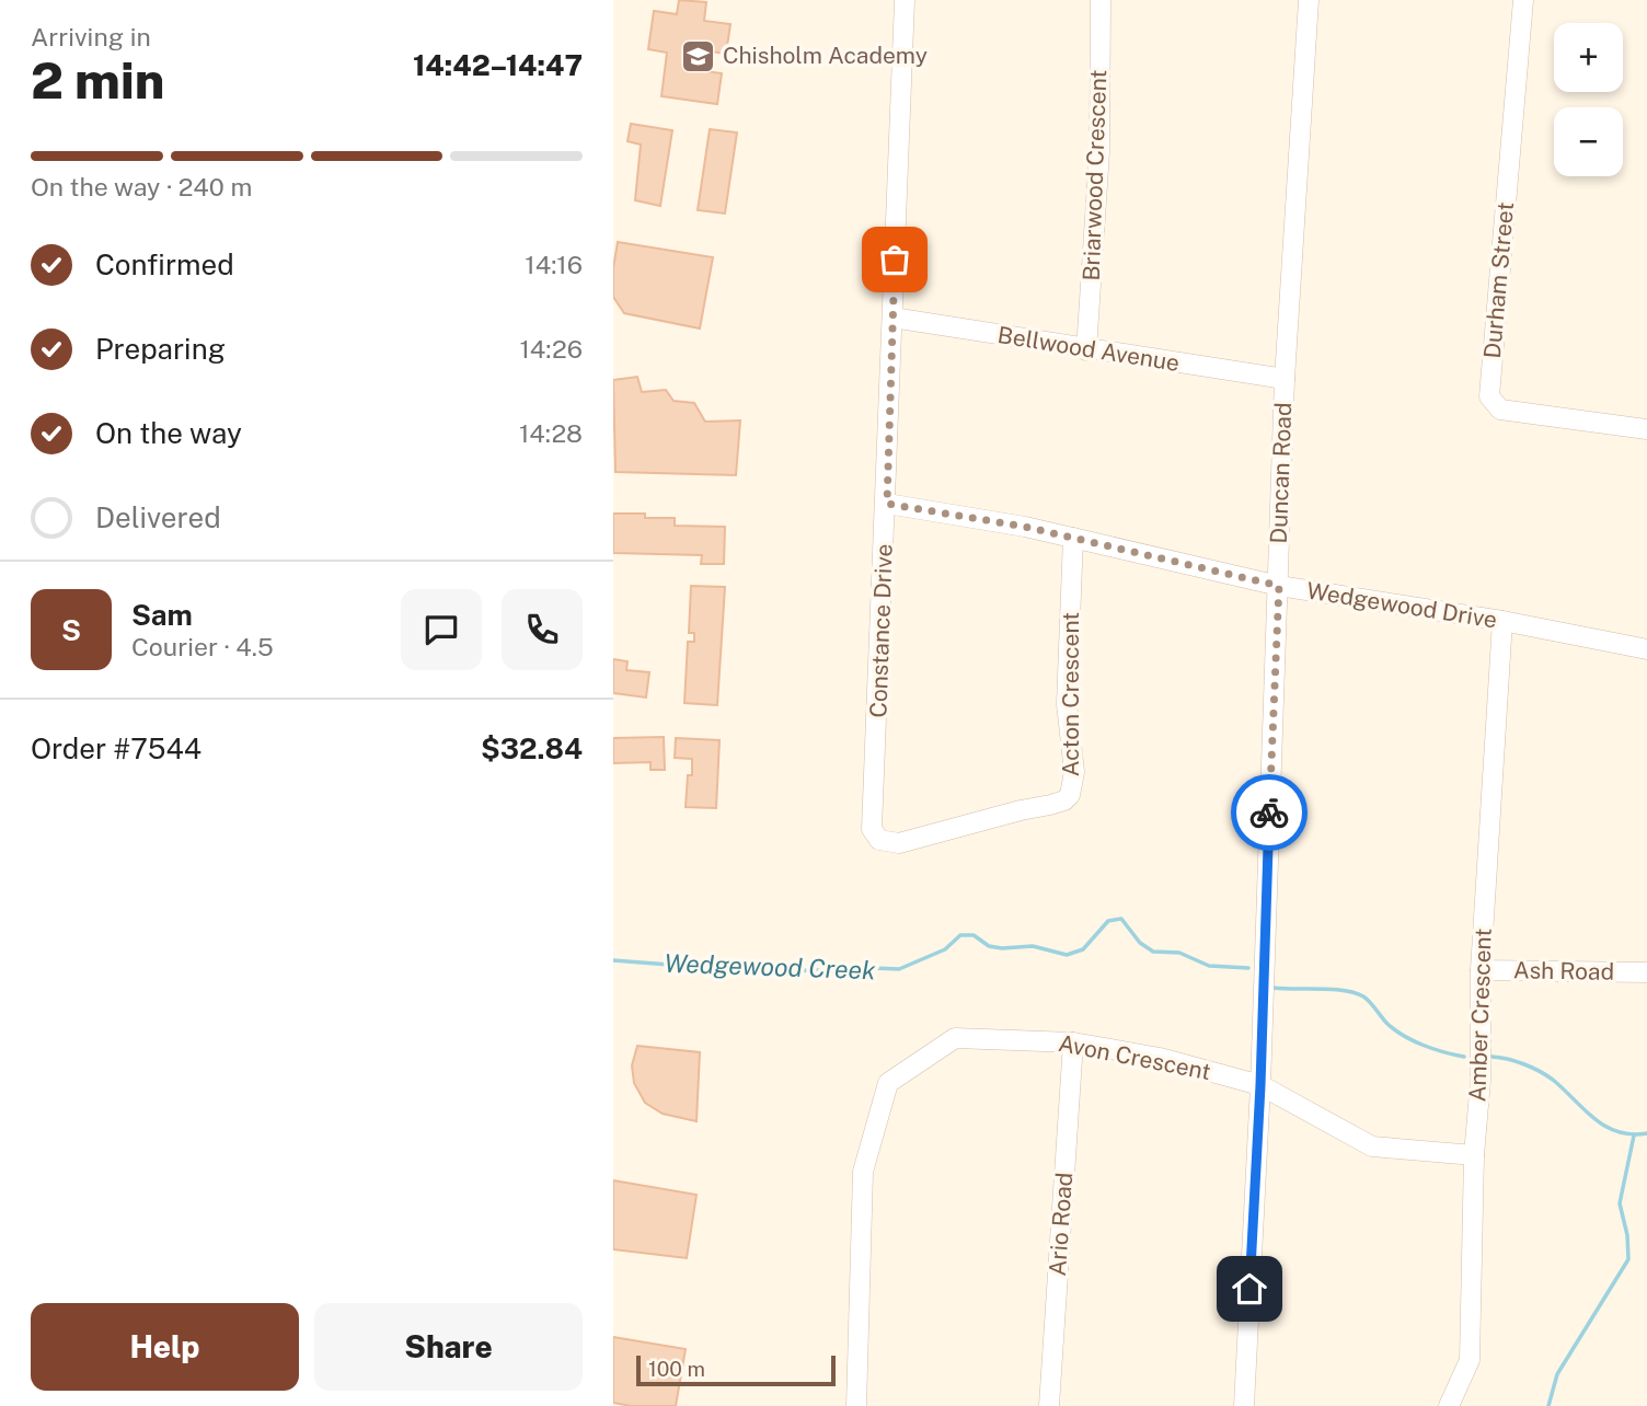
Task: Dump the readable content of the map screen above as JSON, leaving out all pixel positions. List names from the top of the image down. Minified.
{"streets":{"street":["Briarwood Crescent","Durham Street","Bellwood Avenue","Duncan Road","Wedgewood Drive","Constance Drive","Acton Crescent","Ash Road","Amber Crescent","Avon Crescent","Ario Road"]},"crossings":[["Briarwood Crescent","Bellwood Avenue"],["Bellwood Avenue","Duncan Road"],["Bellwood Avenue","Constance Drive"],["Duncan Road","Wedgewood Drive"],["Duncan Road","Avon Crescent"],["Wedgewood Drive","Constance Drive"],["Wedgewood Drive","Acton Crescent"],["Wedgewood Drive","Amber Crescent"],["Constance Drive","Acton Crescent"],["Ash Road","Amber Crescent"],["Amber Crescent","Avon Crescent"],["Avon Crescent","Ario Road"]],"water":["Wedgewood Creek"],"places":{"school or university":["Chisholm Academy"]},"scale_bar":"100 m","page":{"heading":["2 min","Arriving in","14:42–14:47"],"panel":["Sam","Courier · 4.5","Order #7544","$32.84"],"map_buttons":["+","−"],"bar":"On the way · 240 m","list":[["Confirmed","14:16"],["Preparing","14:26"],["On the way","14:28"],"Delivered"],"round":"S","buttons":["Help","Share"],"scale":"100 m"}}
